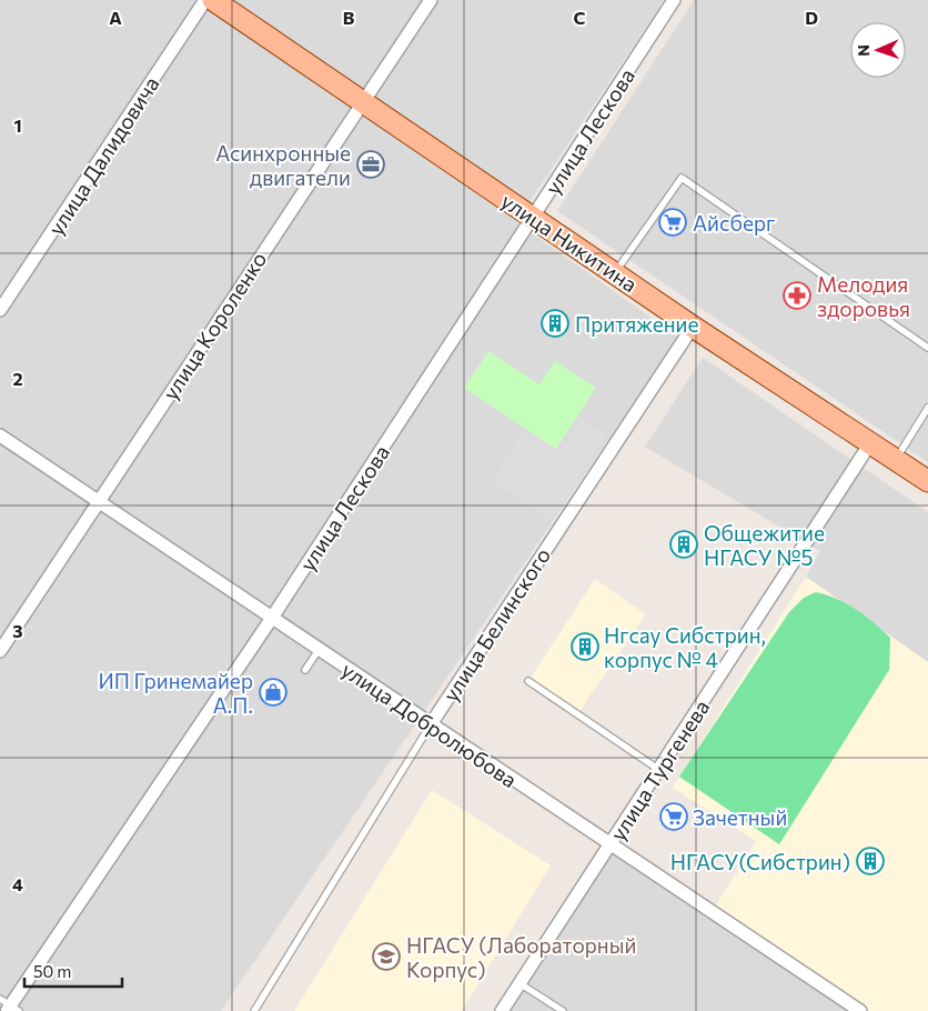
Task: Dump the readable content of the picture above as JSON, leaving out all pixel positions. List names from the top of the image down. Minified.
{"streets":{"main road":["улица Никитина"],"street":["улица Лескова","улица Далидовича","улица Короленко","улица Белинского","улица Добролюбова","улица Тургенева"]},"crossings":[["улица Лескова","улица Никитина"],["улица Лескова","улица Добролюбова"],["улица Никитина","улица Короленко"],["улица Никитина","улица Белинского"],["улица Никитина","улица Тургенева"],["улица Короленко","улица Добролюбова"],["улица Белинского","улица Добролюбова"],["улица Добролюбова","улица Тургенева"]],"places":{"office":["Асинхронные двигатели"],"supermarket":["Айсберг","Зачетный"],"pharmacy":["Мелодия здоровья"],"building":["Притяжение","Общежитие НГАСУ №5","Нгсау Сибстрин, корпус № 4","НГАСУ(Сибстрин)"],"shop":["ИП Гринемайер А.П."],"school or university":["НГАСУ (Лабораторный Корпус)"]},"scale_bar":"50 m","north":"left","grid":{"columns":["A","B","C","D"],"rows":["1","2","3","4"]}}
